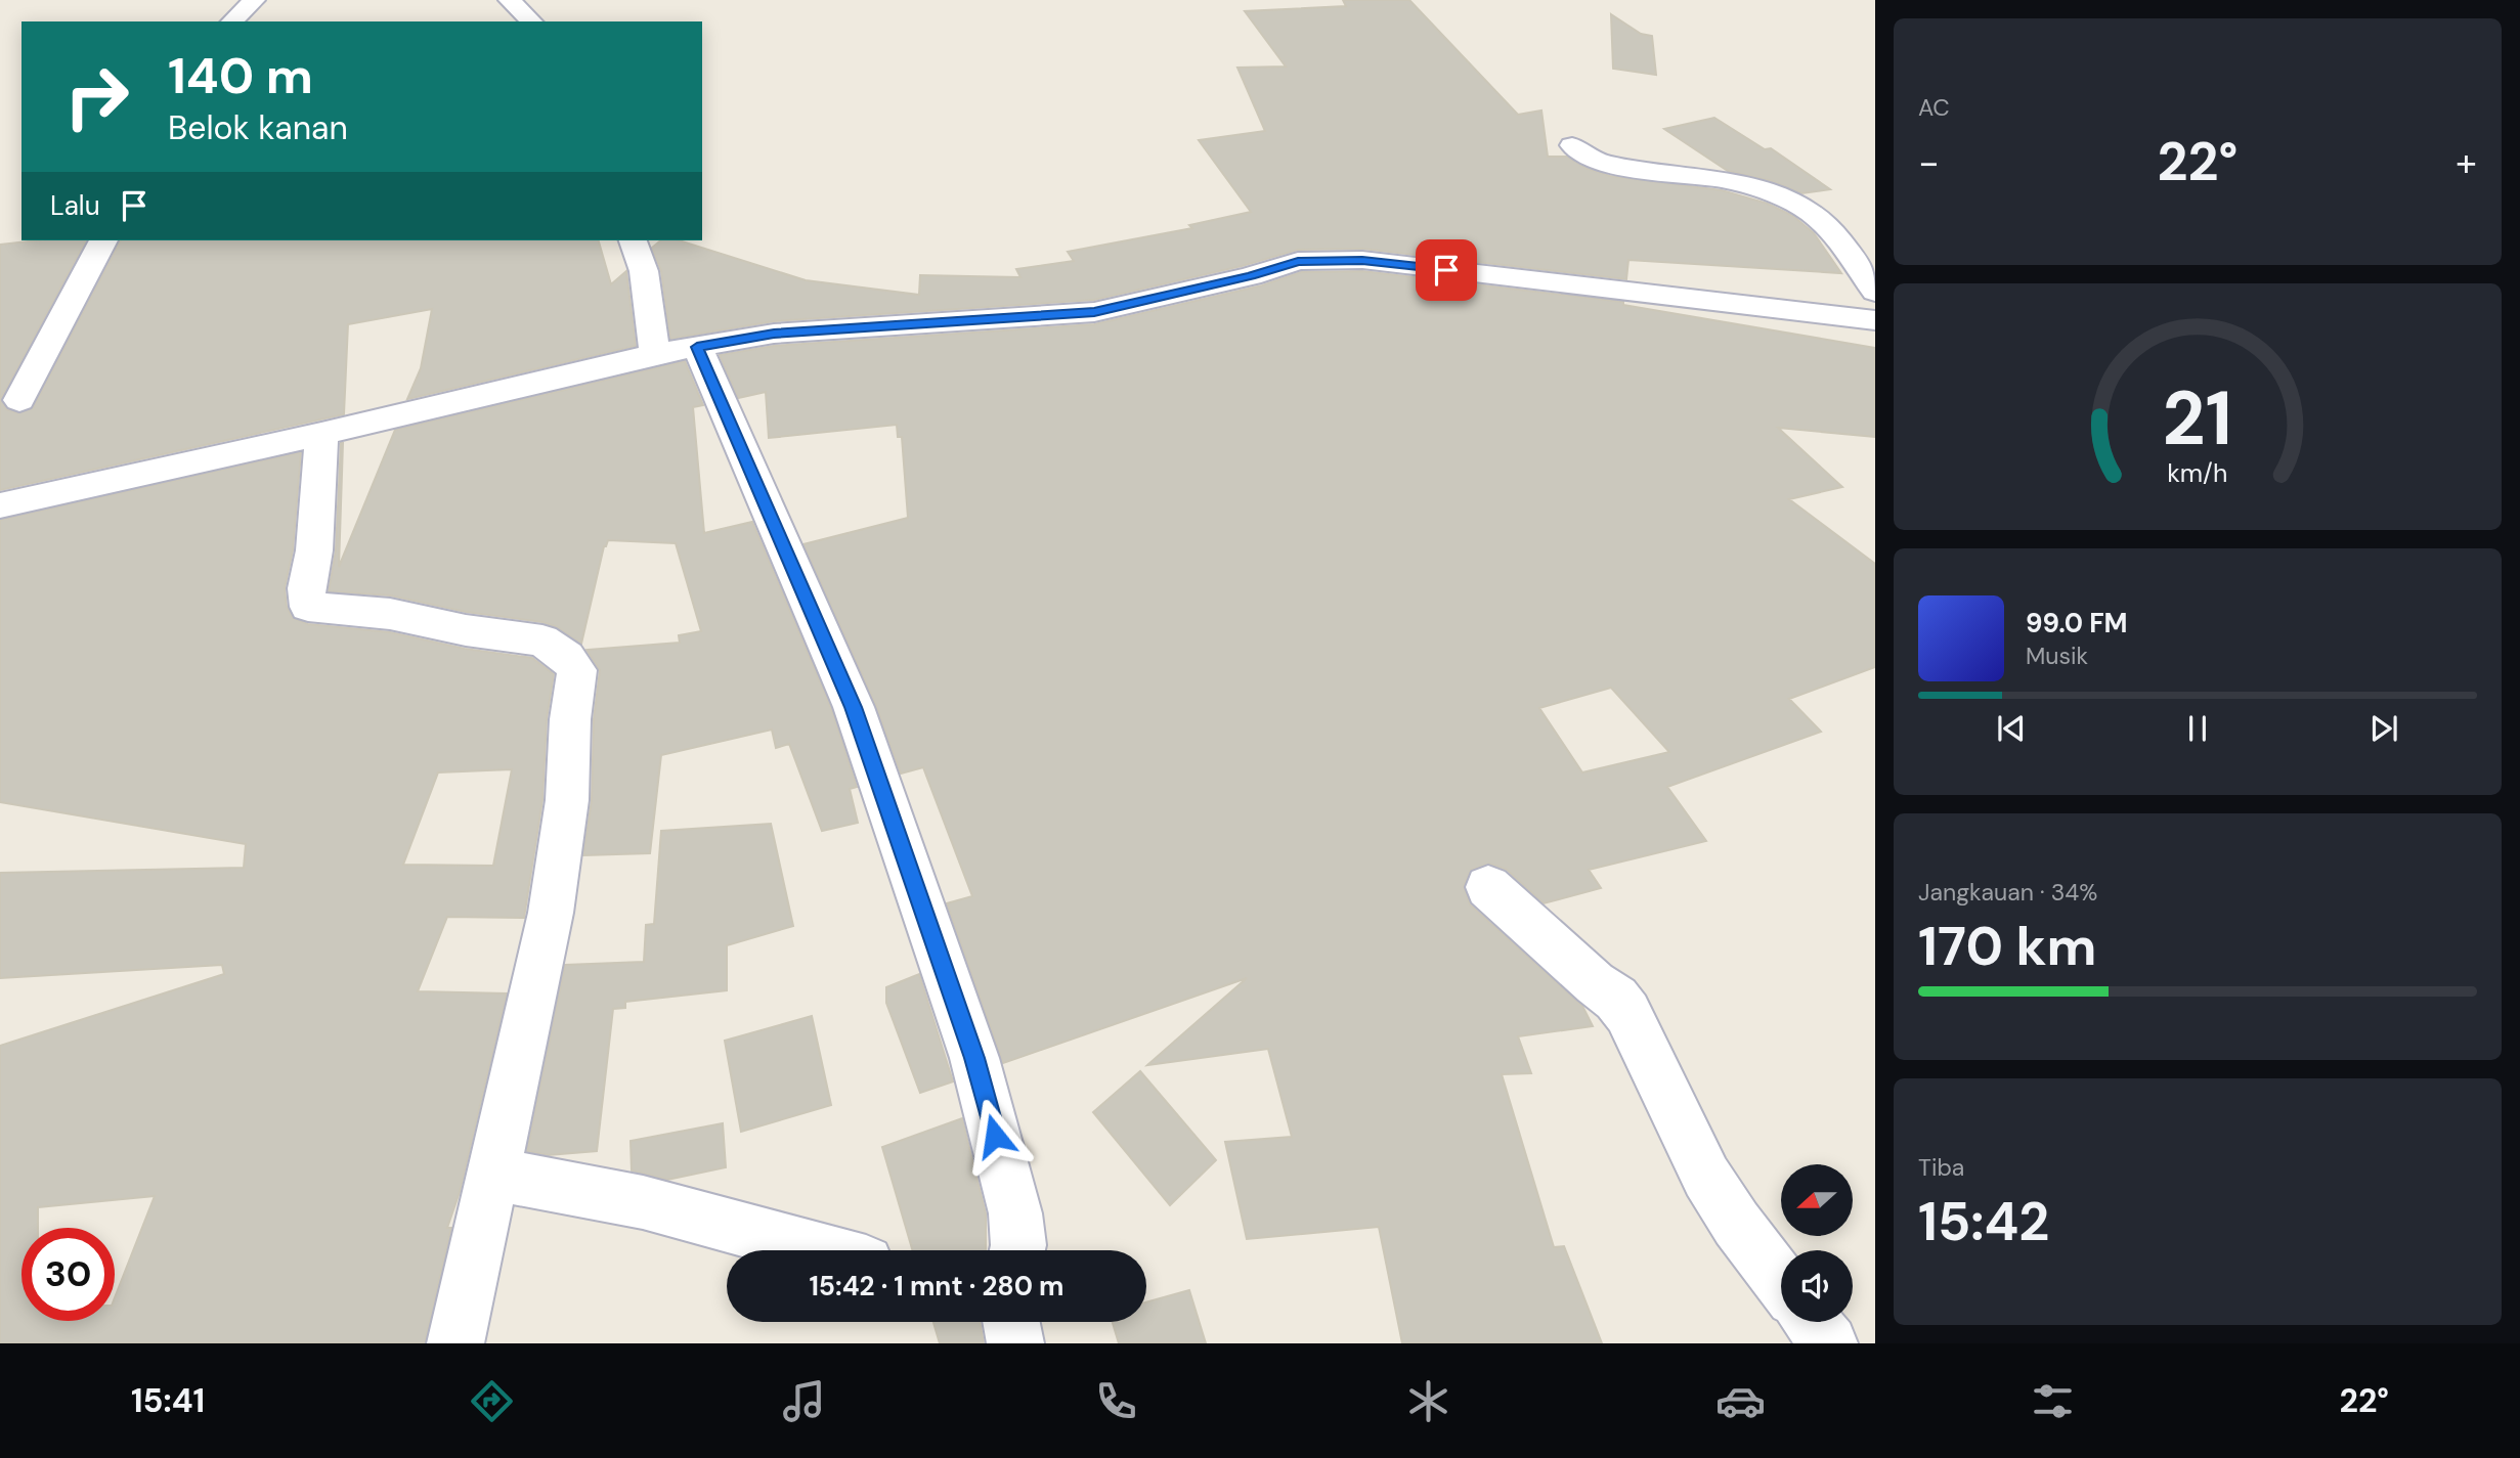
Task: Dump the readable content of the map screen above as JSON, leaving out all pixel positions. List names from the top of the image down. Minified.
{"north":"left","page":{"tile":["AC",["Jangkauan · 34%","170 km"],["Tiba","15:42"]],"turn":["140 m","Belok kanan"],"heat":["−","22°","+"],"then":"Lalu","song":["99.0 FM","Musik"],"limit":"30","trip":"15:42 · 1 mnt · 280 m","tabs":["15:41","22°"],"gauge":["21","km/h"]}}
